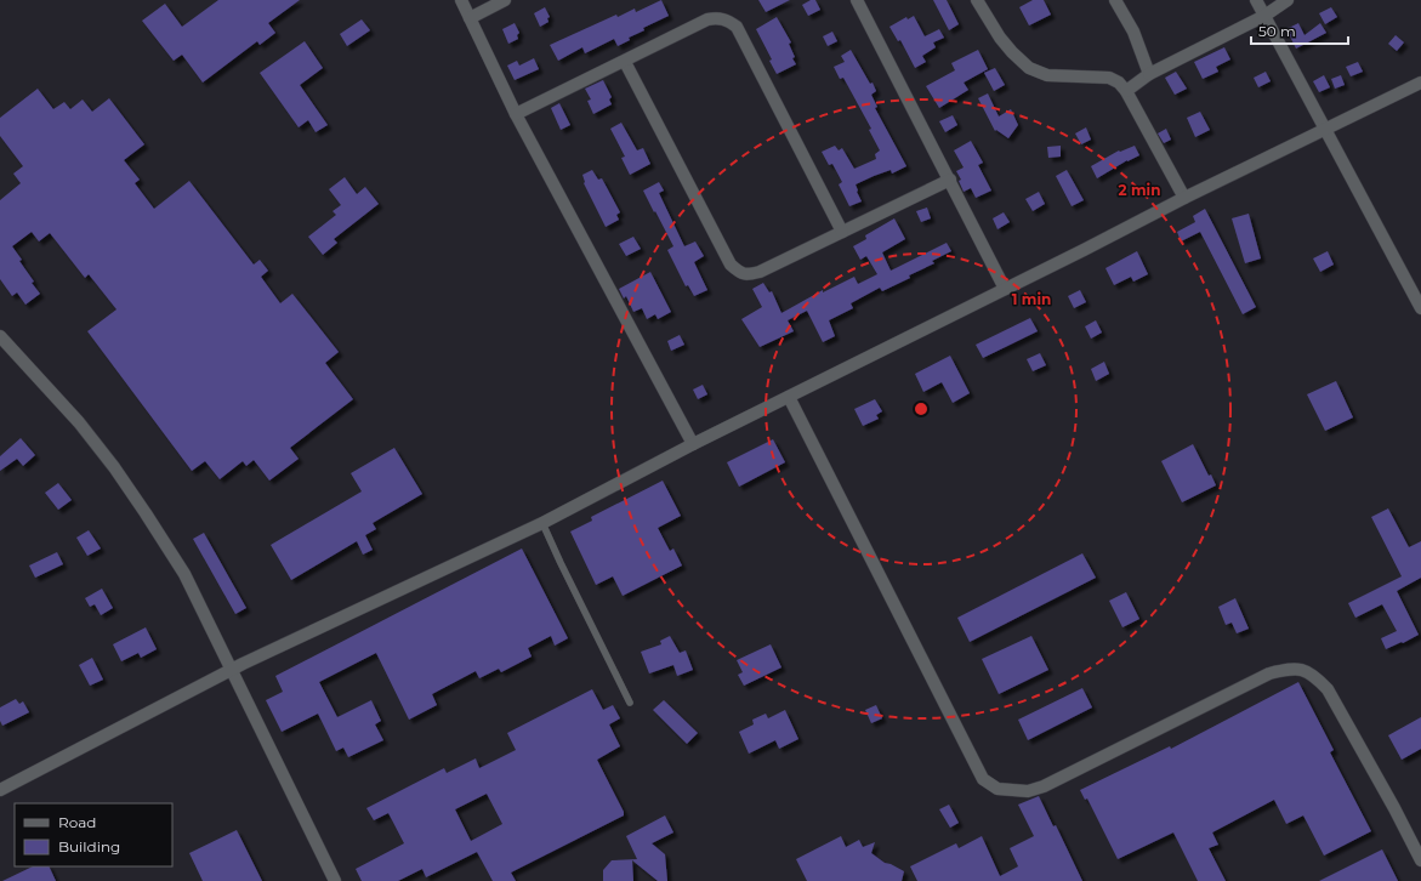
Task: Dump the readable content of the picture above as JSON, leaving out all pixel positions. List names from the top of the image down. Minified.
{"legend":["Road","Building"],"scale_bar":"50 m","rings":["2 min","1 min"]}
